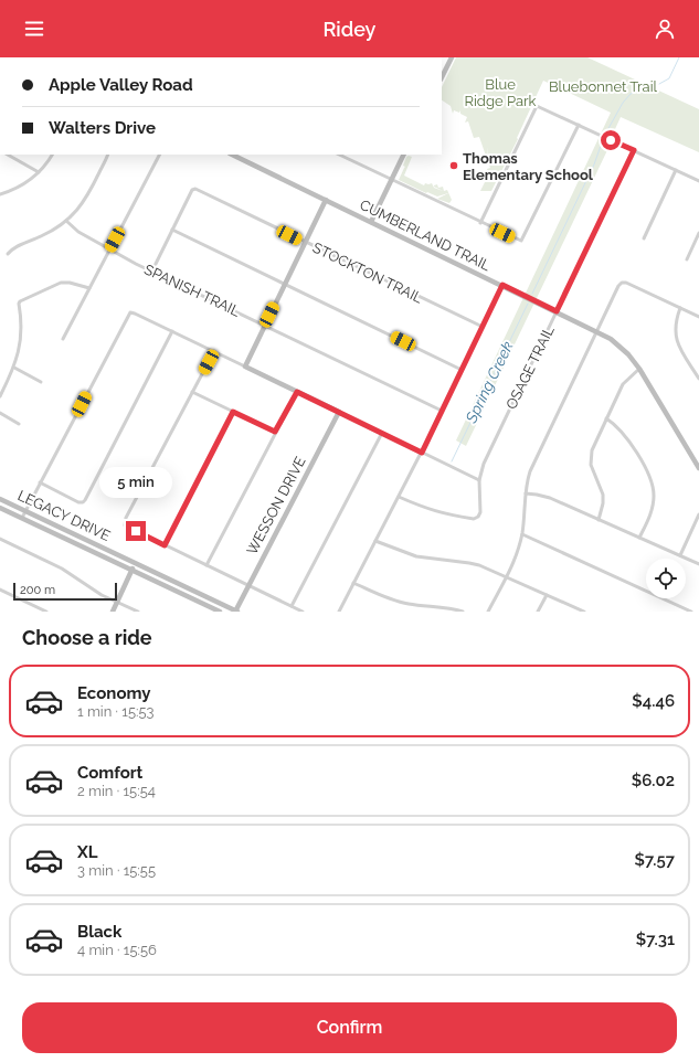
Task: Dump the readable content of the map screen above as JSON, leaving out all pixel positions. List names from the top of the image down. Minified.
{"streets":{"street":["CUMBERLAND TRAIL","STOCKTON TRAIL","SPANISH TRAIL","OSAGE TRAIL","WESSON DRIVE","LEGACY DRIVE"]},"crossings":[["CUMBERLAND TRAIL","OSAGE TRAIL"],["STOCKTON TRAIL","SPANISH TRAIL"],["WESSON DRIVE","LEGACY DRIVE"]],"water":["Spring Creek"],"parks":["Blue Ridge Park","Bluebonnet Trail"],"places":["Thomas Elementary School"],"scale_bar":"200 m","page":{"header":"Ridey","banner":["Apple Valley Road","Walters Drive"],"bubble":"5 min","scale":"200 m","heading":"Choose a ride","list":[{"name":"Economy","note":"1 min · 15:53","value":"$4.46"},{"name":"Comfort","note":"2 min · 15:54","value":"$6.02"},{"name":"XL","note":"3 min · 15:55","value":"$7.57"},{"name":"Black","note":"4 min · 15:56","value":"$7.31"}],"buttons":"Confirm"}}
